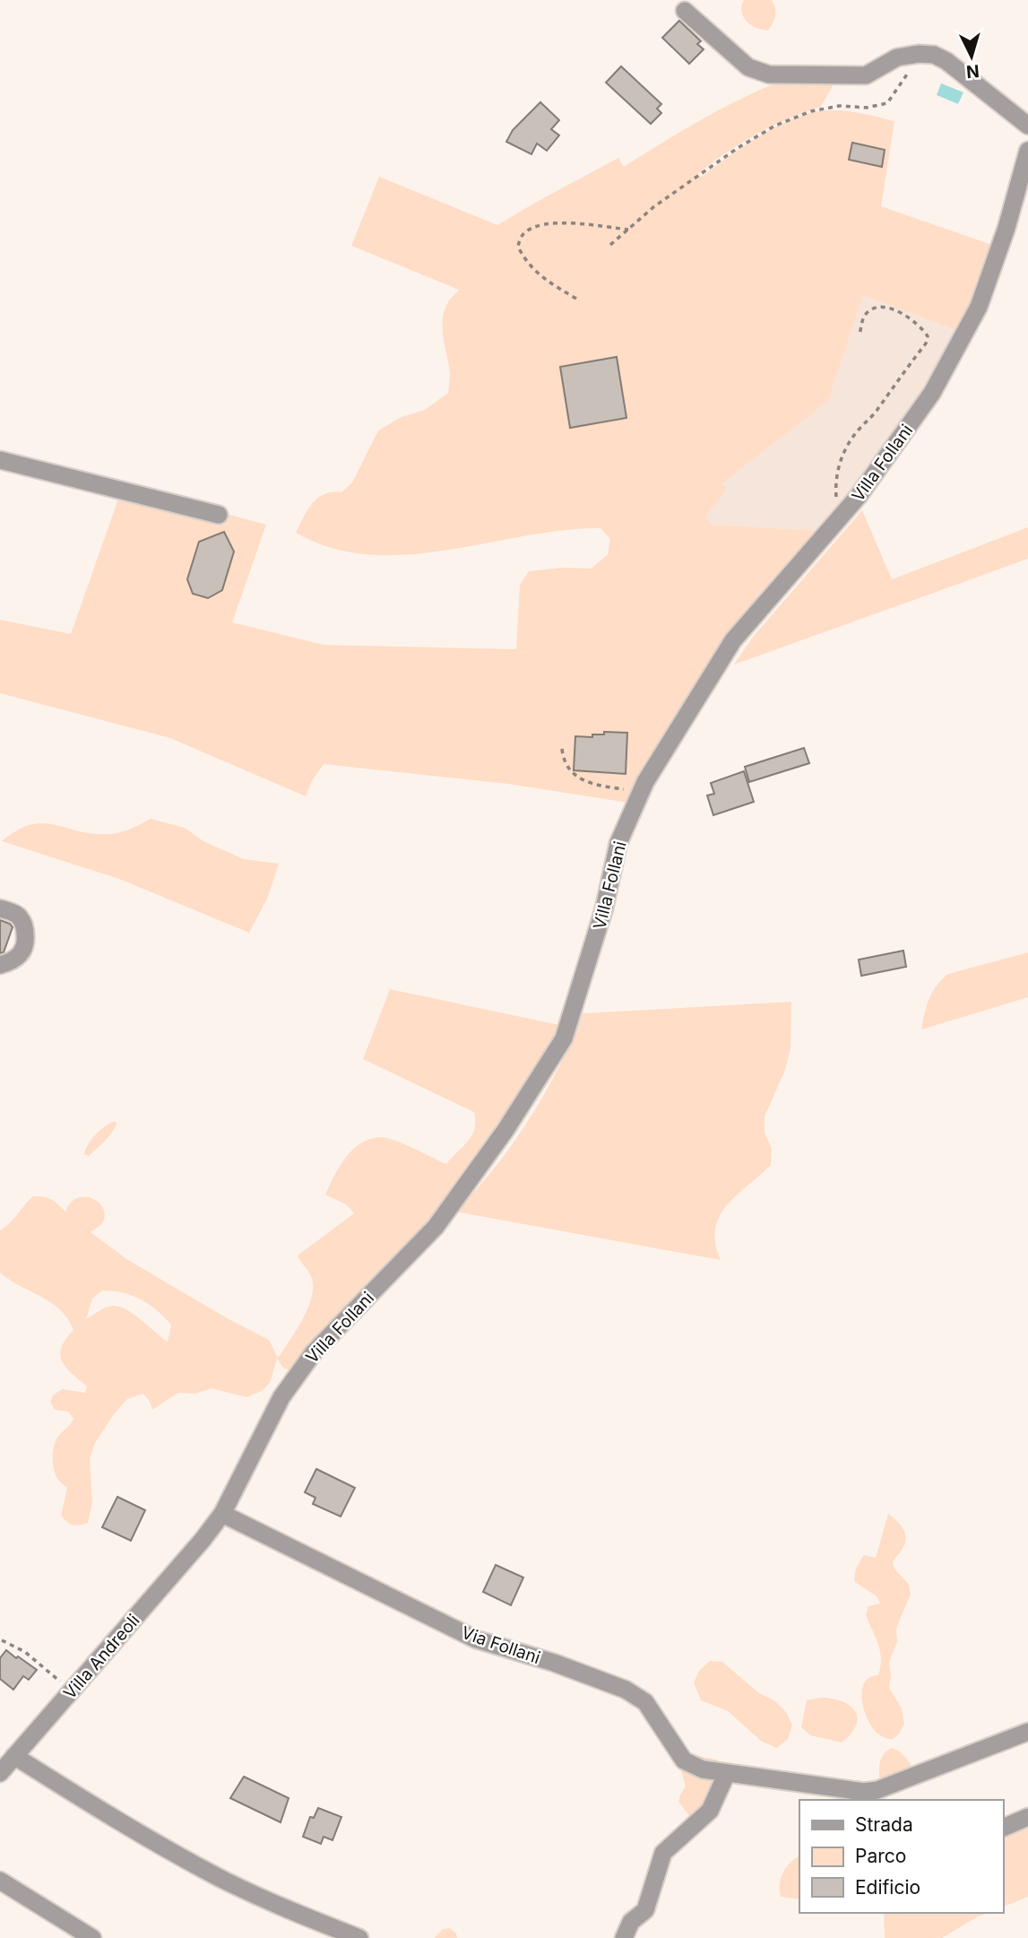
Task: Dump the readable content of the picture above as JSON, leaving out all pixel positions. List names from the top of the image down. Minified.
{"streets":{"street":["Villa Follani","Via Follani","Villa Andreoli"]},"crossings":[["Villa Follani","Via Follani"],["Villa Follani","Villa Andreoli"]],"legend":["Strada","Parco","Edificio"],"north":"bottom"}
